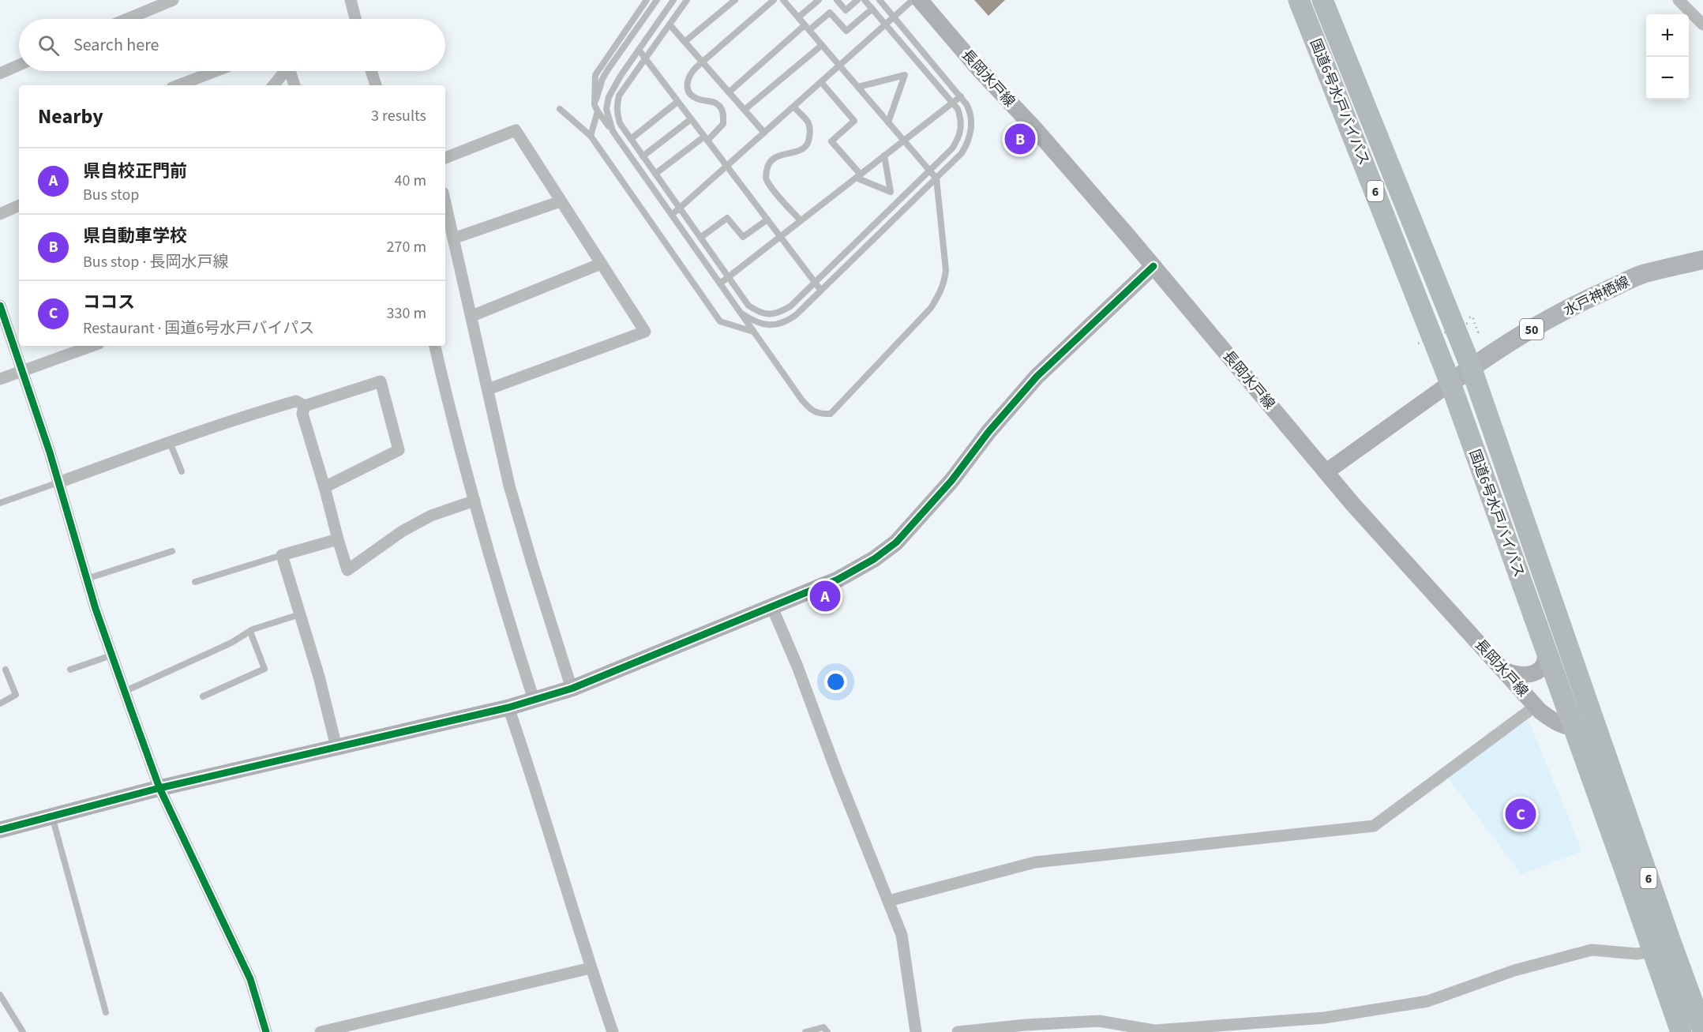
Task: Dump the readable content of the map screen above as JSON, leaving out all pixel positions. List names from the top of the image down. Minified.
{"streets":{"highway":["国道6号水戸バイパス","6"],"main road":["水戸神栖線","50"],"street":["長岡水戸線"]},"crossings":[["長岡水戸線","国道6号水戸バイパス"],["国道6号水戸バイパス","水戸神栖線"]],"page":{"map_buttons":["+","−"],"search":"Search here","heading":["Nearby","3 results"],"pins":["B","A","C"],"list":[{"mark":"A","name":"県自校正門前","note":"Bus stop","value":"40 m"},{"mark":"B","name":"県自動車学校","note":"Bus stop · 長岡水戸線","value":"270 m"},{"mark":"C","name":"ココス","note":"Restaurant · 国道6号水戸バイパス","value":"330 m"}]}}
